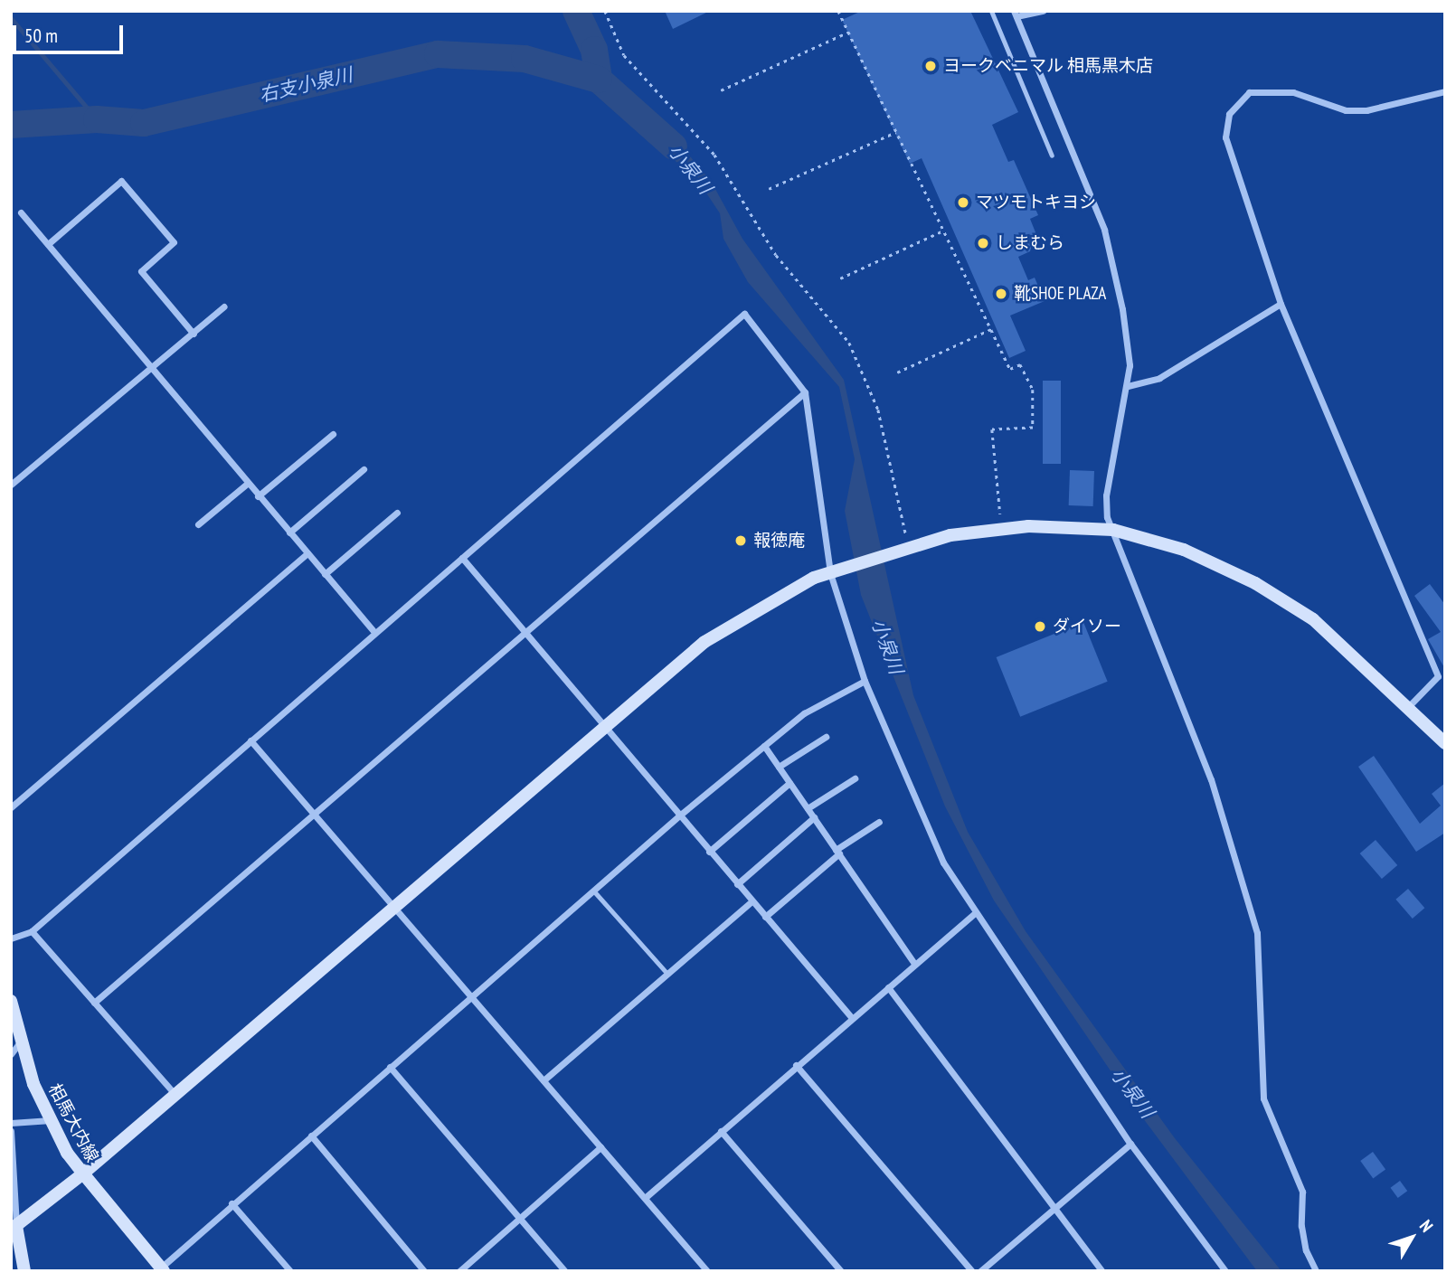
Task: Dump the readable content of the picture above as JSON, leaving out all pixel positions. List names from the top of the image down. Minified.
{"streets":{"street":["相馬大内線"]},"water":["右支小泉川","小泉川"],"places":["ヨークベニマル 相馬黒木店","マツモトキヨシ","しまむら","靴SHOE PLAZA","報徳庵","ダイソー"],"scale_bar":"50 m","north":"top right"}
